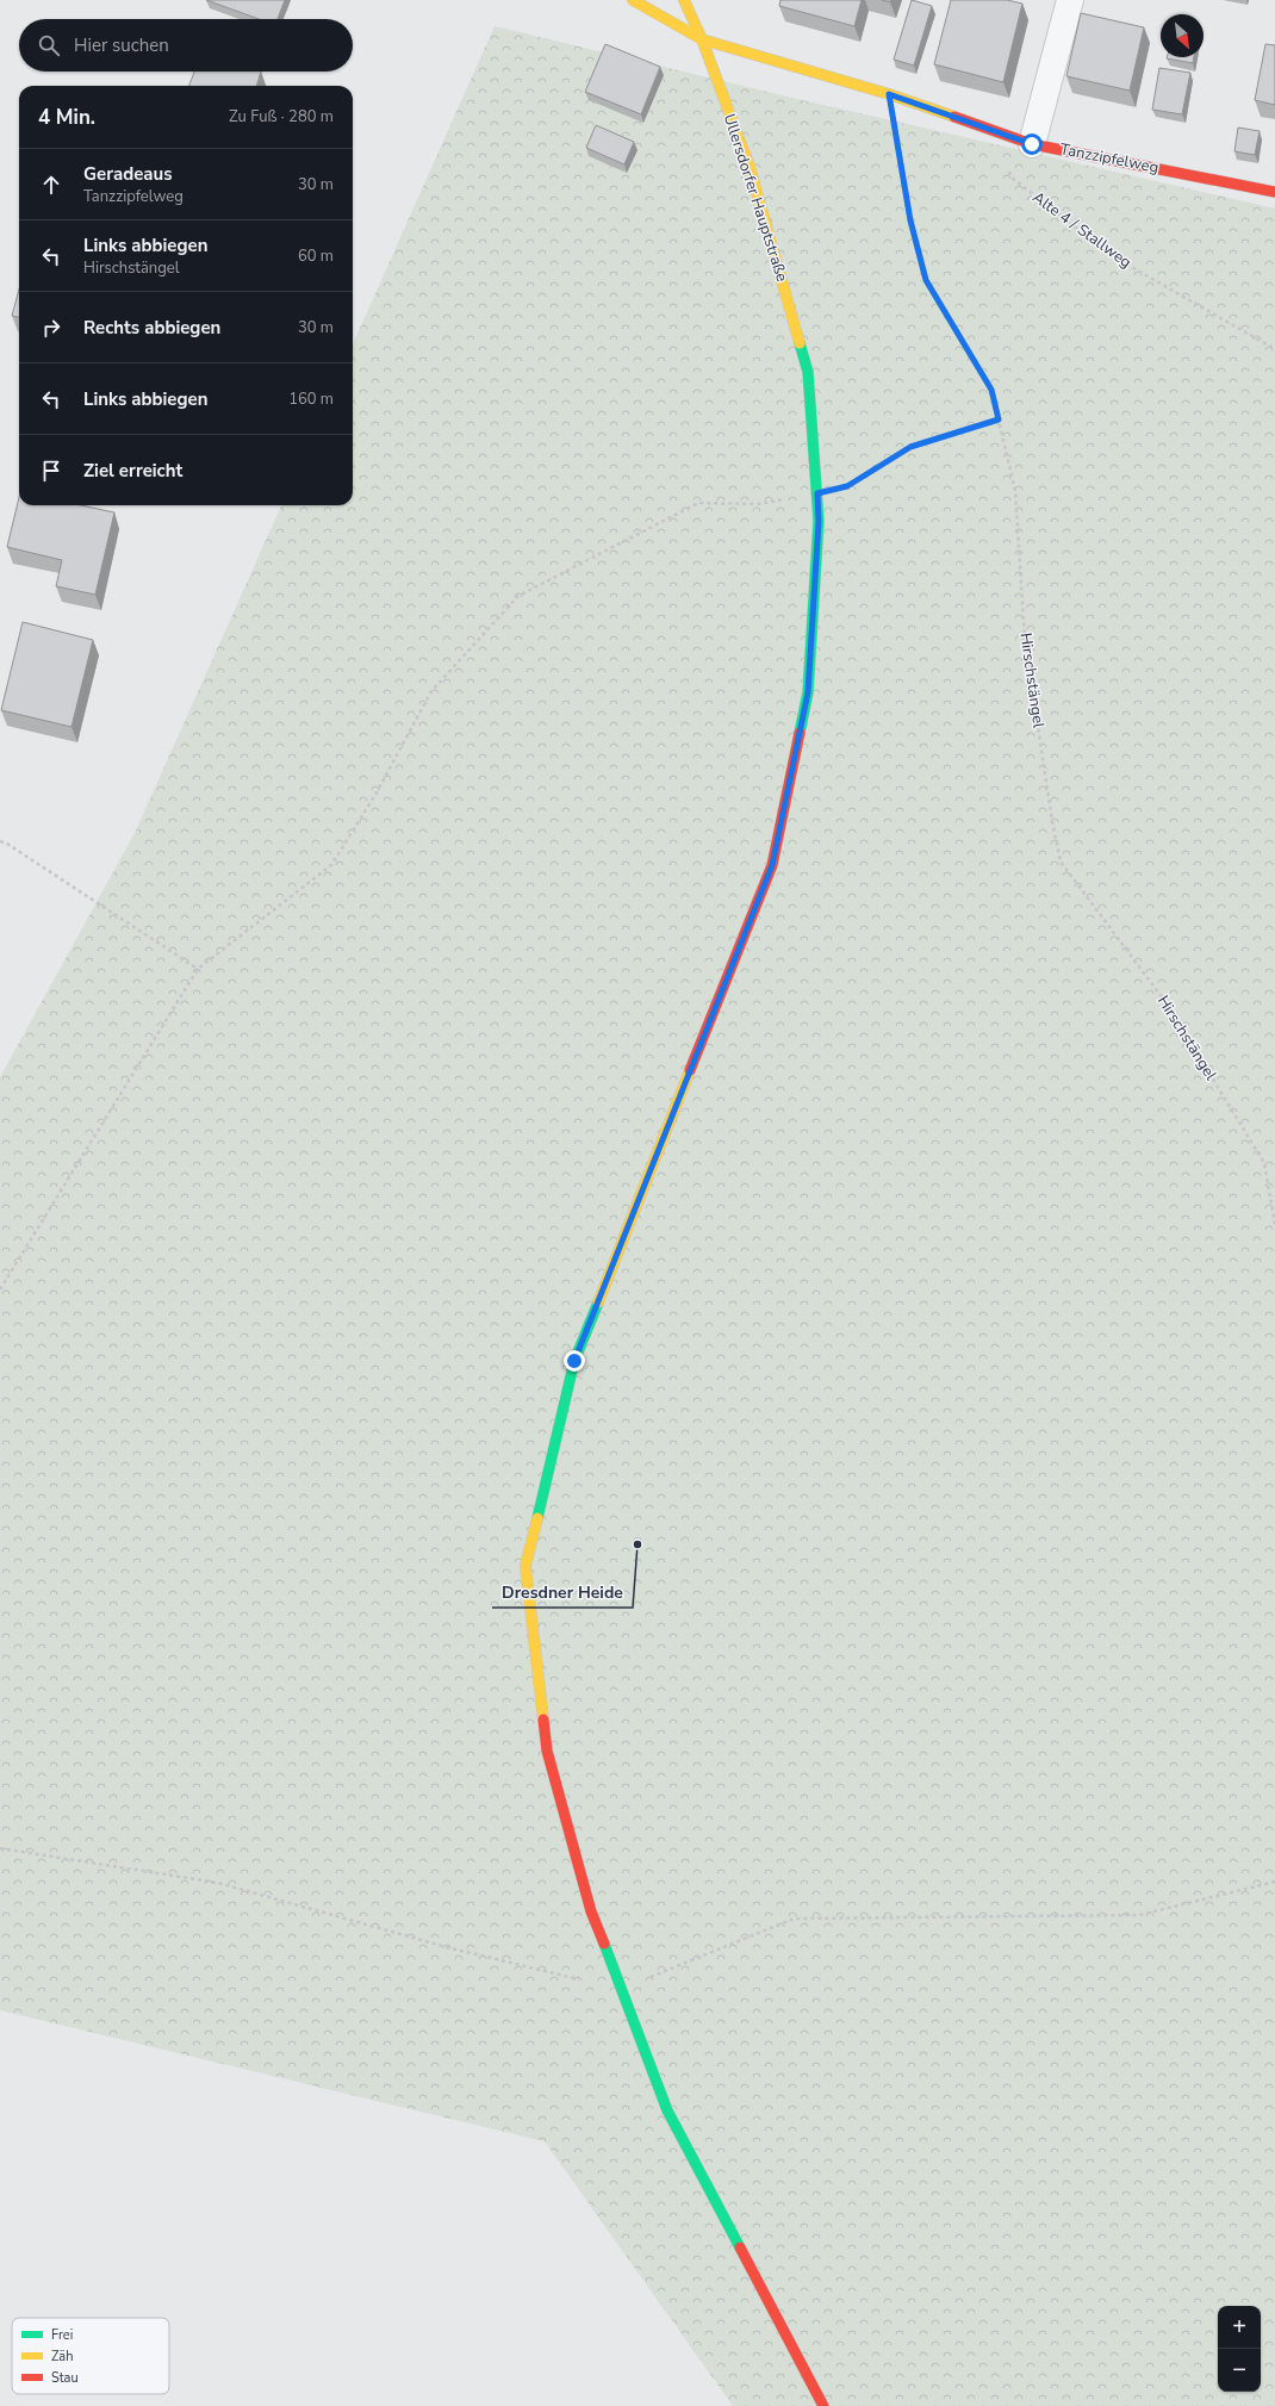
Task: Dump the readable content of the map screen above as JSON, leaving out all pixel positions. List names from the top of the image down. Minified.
{"streets":{"main road":["Tanzzipfelweg","Ullersdorfer Hauptstraße"],"path":["Alte 4 / Stallweg","Hirschstängel"]},"crossings":[["Tanzzipfelweg","Ullersdorfer Hauptstraße"],["Tanzzipfelweg","Alte 4 / Stallweg"],["Tanzzipfelweg","Hirschstängel"]],"places":["Dresdner Heide"],"legend":["Frei","Zäh","Stau"],"north":"bottom right","page":{"search":"Hier suchen","heading":["4 Min.","Zu Fuß · 280 m"],"list":[["Geradeaus","Tanzzipfelweg","30 m"],["Links abbiegen","Hirschstängel","60 m"],["Rechts abbiegen","30 m"],["Links abbiegen","160 m"],"Ziel erreicht"],"map_buttons":["+","−"]}}
